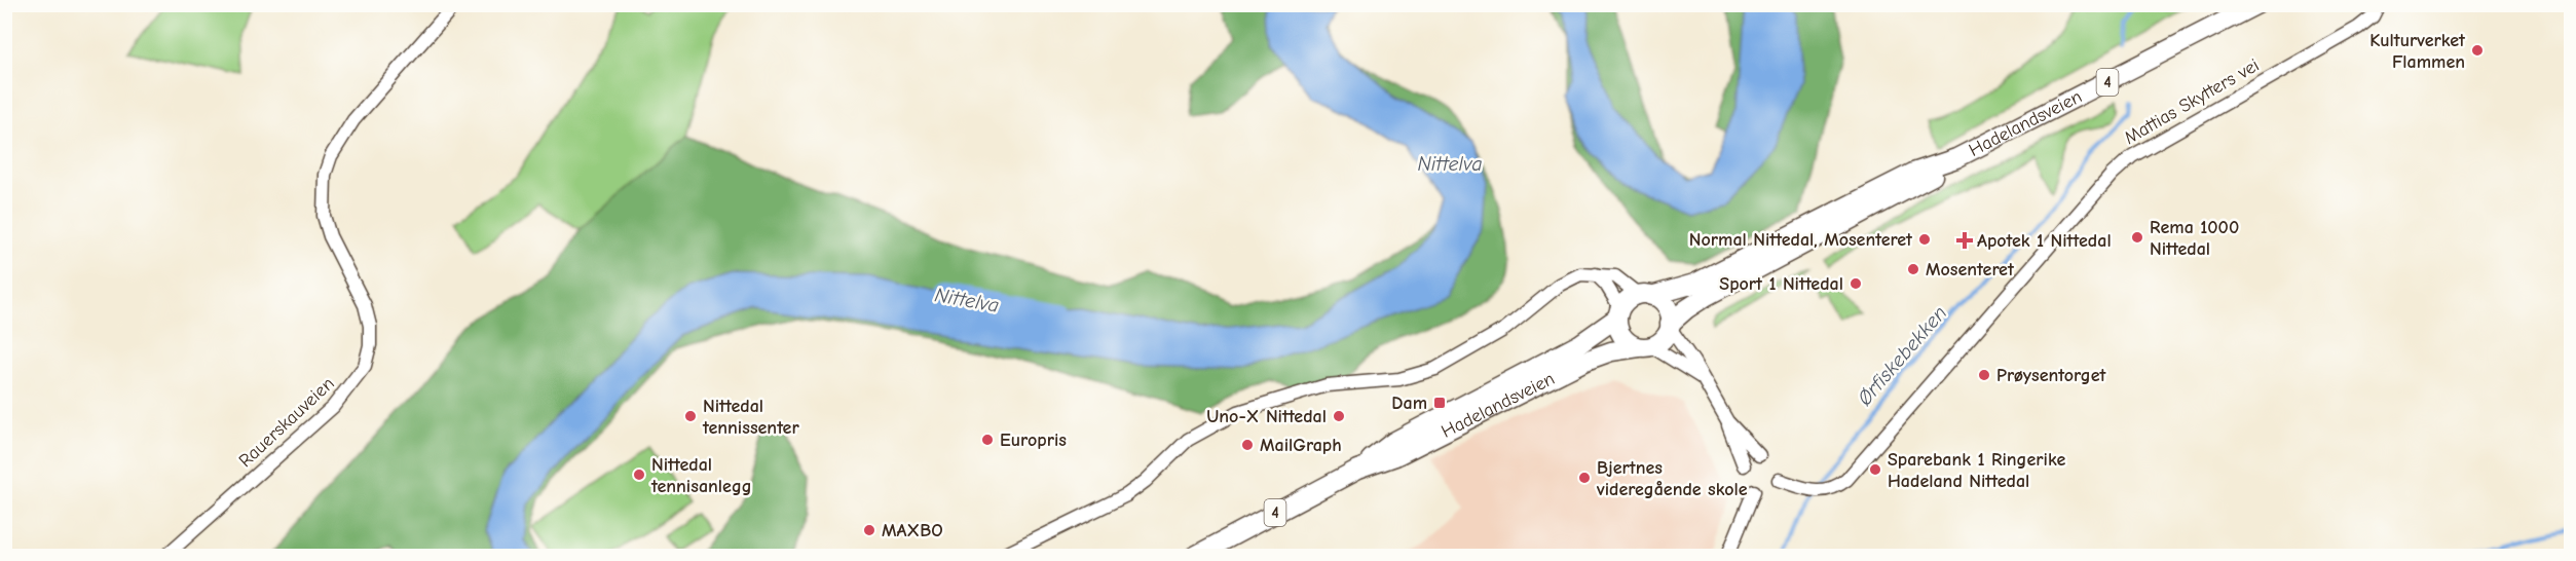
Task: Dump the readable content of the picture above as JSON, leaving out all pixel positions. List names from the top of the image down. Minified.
{"streets":{"highway":["4","Hadelandsveien"],"street":["Mattias Skytters vei","Rauerskauveien"]},"crossings":[["4","Hadelandsveien"]],"water":["Nittelva","Ørfiskebekken"],"places":{"other":["Kulturverket Flammen","Rema 1000 Nittedal","Normal Nittedal, Mosenteret","Mosenteret","Sport 1 Nittedal","Prøysentorget","Nittedal tennissenter","Uno-X Nittedal","Europris","MailGraph","Sparebank 1 Ringerike Hadeland Nittedal","Nittedal tennisanlegg","Bjertnes videregående skole","MAXBO"],"health":["Apotek 1 Nittedal"],"transit":["Dam"]}}
